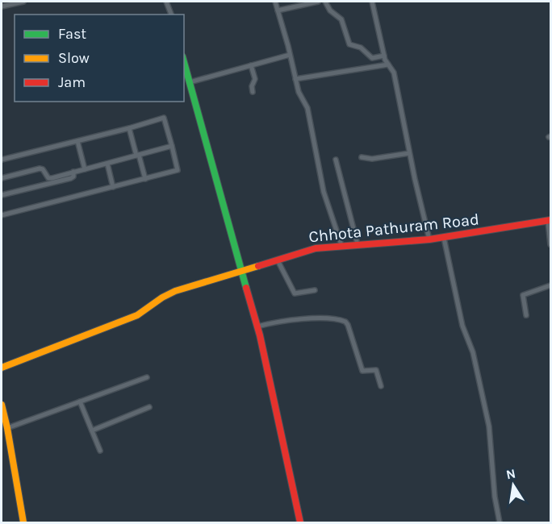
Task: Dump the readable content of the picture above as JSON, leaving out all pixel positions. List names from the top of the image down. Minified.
{"streets":{"main road":["Chhota Pathuram Road"]},"legend":["Fast","Slow","Jam"],"north":"top"}
